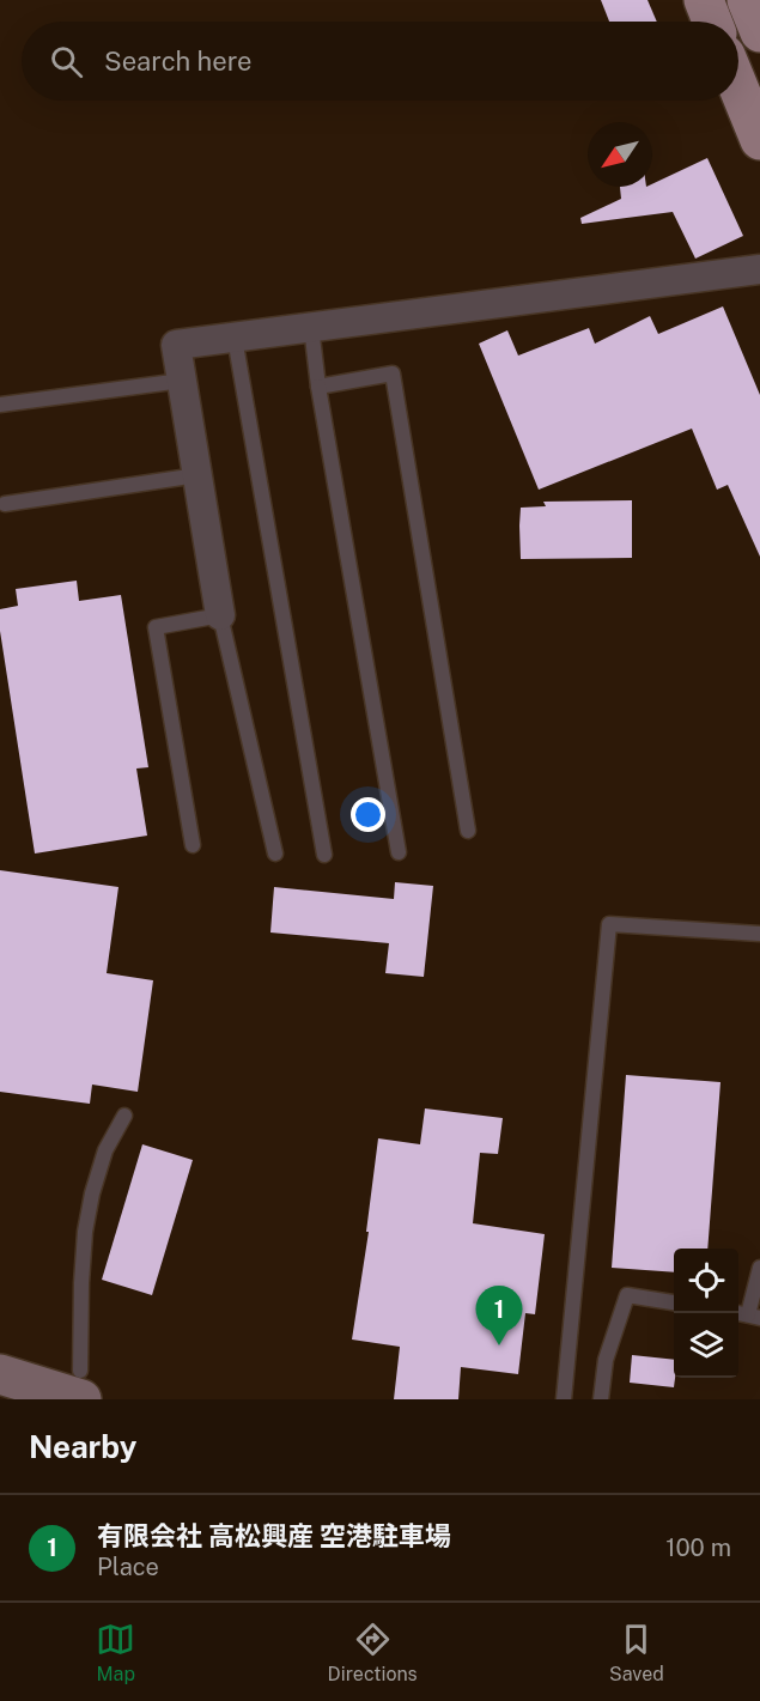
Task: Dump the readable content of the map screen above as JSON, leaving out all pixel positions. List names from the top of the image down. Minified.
{"north":"bottom left","page":{"search":"Search here","pins":"1","heading":"Nearby","list":[{"mark":"1","name":"有限会社 高松興産 空港駐車場","note":"Place","value":"100 m"}],"nav":["Map","Directions","Saved"]}}
